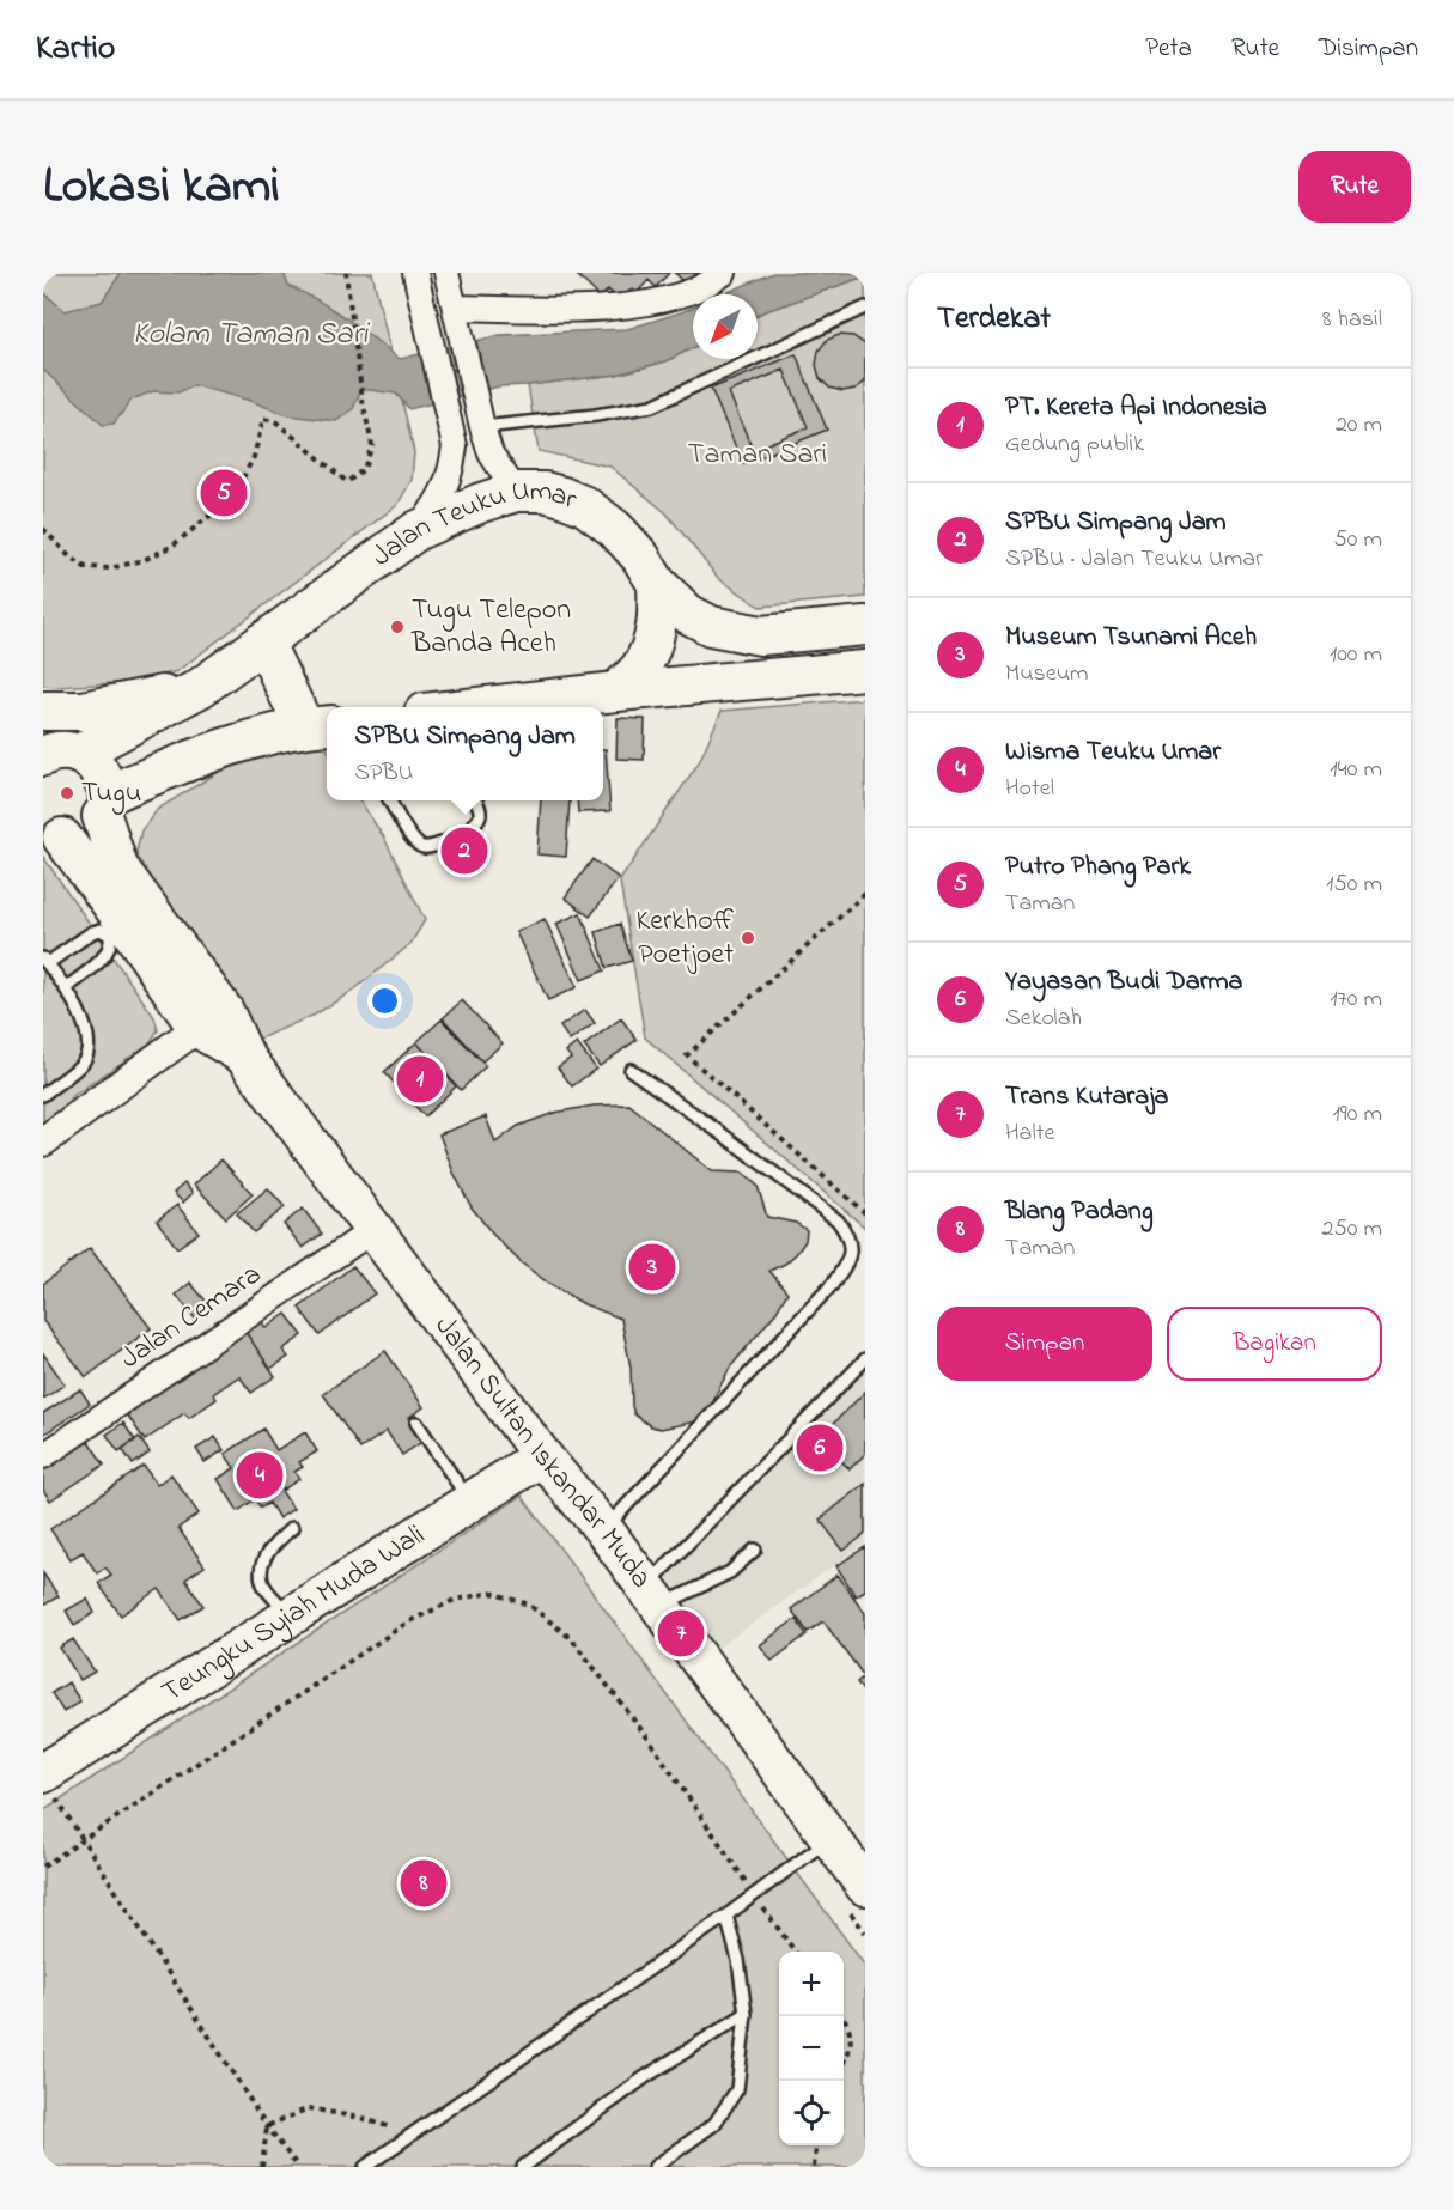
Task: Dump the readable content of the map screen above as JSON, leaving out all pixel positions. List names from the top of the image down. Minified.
{"streets":{"highway":["Jalan Teuku Umar","Jalan Sultan Iskandar Muda","Teungku Syiah Muda Wali"],"street":["Jalan Cemara"]},"crossings":[["Jalan Cemara","Jalan Sultan Iskandar Muda"],["Jalan Sultan Iskandar Muda","Teungku Syiah Muda Wali"]],"water":["Kolam Taman Sari"],"parks":["Taman Sari"],"places":["Tugu Telepon Banda Aceh","Tugu","Kerkhoff Poetjoet"],"north":"bottom left","page":{"header":"Kartio","nav":["Peta","Rute","Disimpan"],"title":"Lokasi kami","buttons":["Rute",["Simpan","Bagikan"]],"heading":["Terdekat","8 hasil"],"list":[{"mark":"1","name":"PT. Kereta Api Indonesia","note":"Gedung publik","value":"20 m"},{"mark":"2","name":"SPBU Simpang Jam","note":"SPBU · Jalan Teuku Umar","value":"50 m"},{"mark":"3","name":"Museum Tsunami Aceh","note":"Museum","value":"100 m"},{"mark":"4","name":"Wisma Teuku Umar","note":"Hotel","value":"140 m"},{"mark":"5","name":"Putro Phang Park","note":"Taman","value":"150 m"},{"mark":"6","name":"Yayasan Budi Darma","note":"Sekolah","value":"170 m"},{"mark":"7","name":"Trans Kutaraja","note":"Halte","value":"190 m"},{"mark":"8","name":"Blang Padang","note":"Taman","value":"250 m"}],"pins":["5","2","1","3","6","4","7","8"],"popup":["SPBU Simpang Jam","SPBU"],"map_buttons":["+","−"]}}
